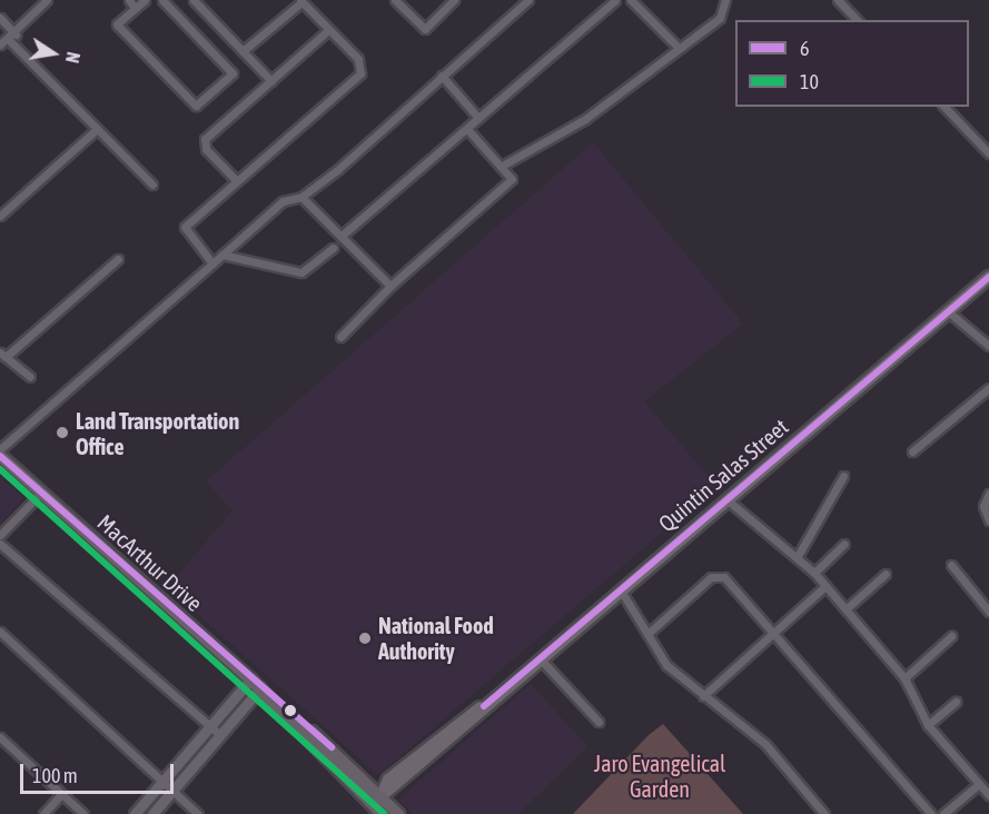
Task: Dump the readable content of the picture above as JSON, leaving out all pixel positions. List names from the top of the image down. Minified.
{"streets":{"main road":["Quintin Salas Street","MacArthur Drive"]},"crossings":[["Quintin Salas Street","MacArthur Drive"]],"parks":["Jaro Evangelical Garden"],"places":["Land Transportation Office","National Food Authority"],"lines":["transit line 6","transit line 10"],"legend":["6","10"],"scale_bar":"100 m","north":"right"}
